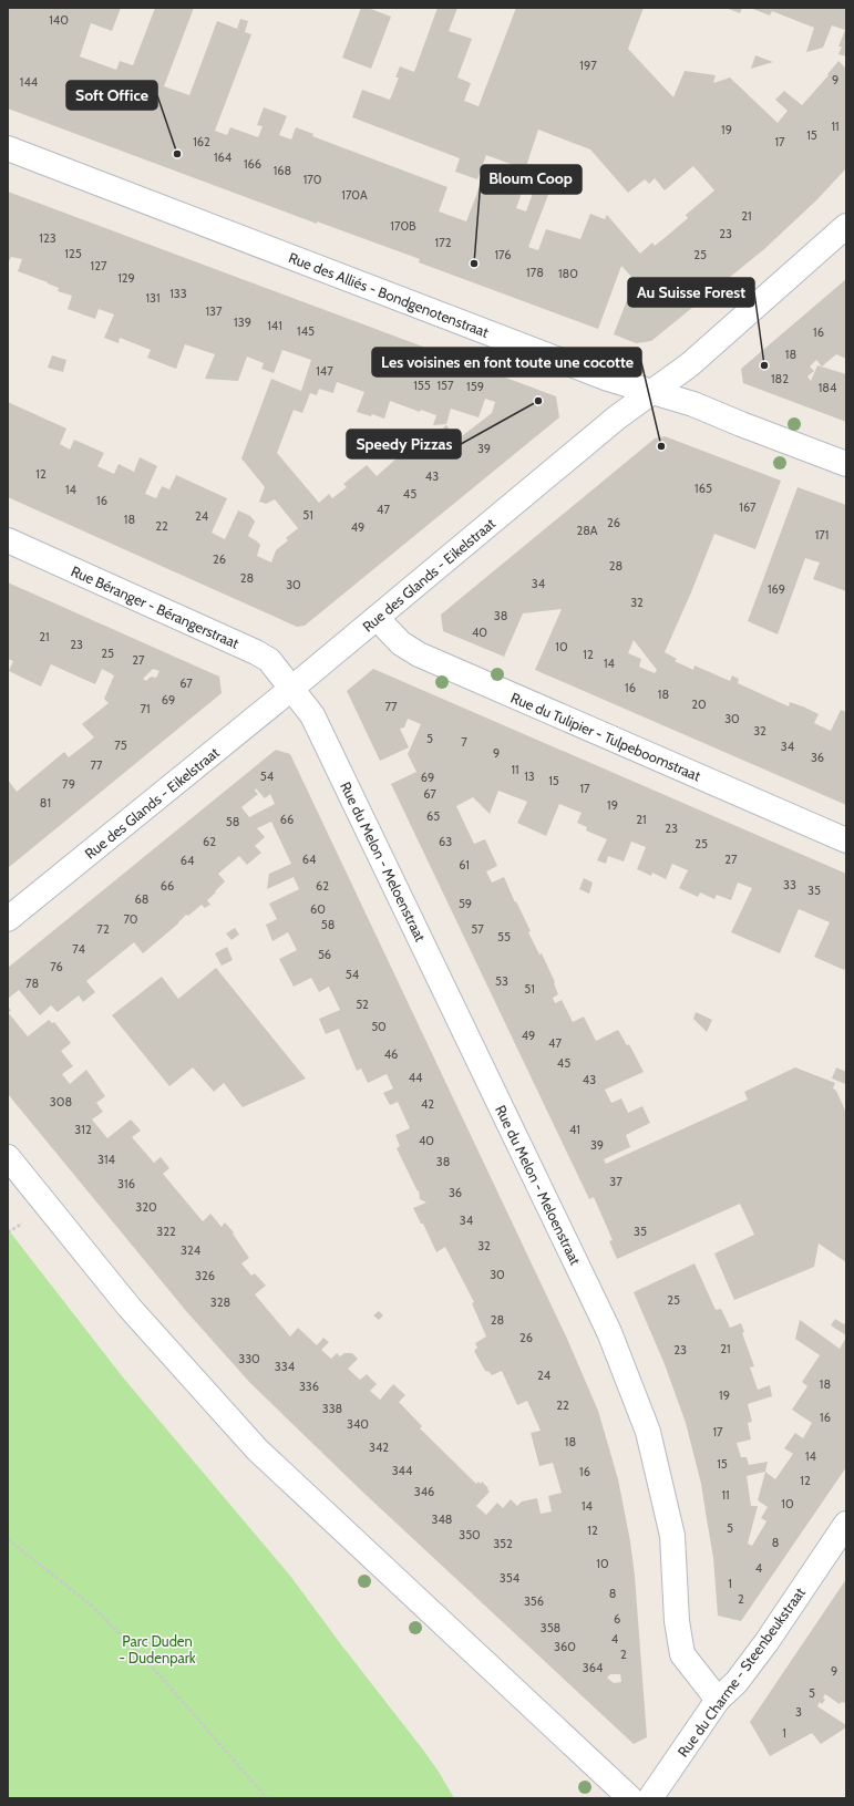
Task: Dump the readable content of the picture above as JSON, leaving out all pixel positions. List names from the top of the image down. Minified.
{"streets":{"street":["Rue des Alliés - Bondgenotenstraat","Rue des Glands - Eikelstraat","Rue Béranger - Bérangerstraat","Rue du Tulipier - Tulpeboomstraat","Rue du Melon - Meloenstraat","Rue du Charme - Steenbeukstraat"]},"crossings":[["Rue des Alliés - Bondgenotenstraat","Rue des Glands - Eikelstraat"],["Rue des Glands - Eikelstraat","Rue Béranger - Bérangerstraat"],["Rue des Glands - Eikelstraat","Rue du Tulipier - Tulpeboomstraat"],["Rue des Glands - Eikelstraat","Rue du Melon - Meloenstraat"],["Rue Béranger - Bérangerstraat","Rue du Melon - Meloenstraat"],["Rue du Melon - Meloenstraat","Rue du Charme - Steenbeukstraat"]],"parks":["Parc Duden - Dudenpark"],"places":["Soft Office","Bloum Coop","Au Suisse Forest","Speedy Pizzas","Les voisines en font toute une cocotte"],"house_numbers":["140","197","9","144","11","19","15","162","17","164","166","168","170","170A","21","170B","23","123","172","125","176","25","127","178","180","129","133","131","137","139","141","145","16","18","147","182","155","157","159","184","39","12","43","165","14","45","16","167","47","51","24","18","26","22","49","28A","171","26","28","28","34","30","169","32","38","40","21","23","10","25","12","27","14","67","16","18","69","20","77","71","30","32","5","7","75","34","9","36","77","11","54","13","69","15","79","17","67","81","19","65","66","21","58","23","62","63","25","64","27","64","61","33","66","62","35","68","59","60","70","58","72","57","55","74","56","76","54","53","78","51","52","50","49","47","46","45","44","43","308","42","312","41","40","39","314","38","37","316","36","320","34","322","35","32","324","30","326","25","328","28","26","21","23","330","334","24","18","336","19","22","338","16","340","17","18","342","14","15","344","16","12","346","11","10","14","348","5","12","350","8","352","10","4","354","1","8","2","356","6","358","4","360","2","364","9","5","3","1"]}
